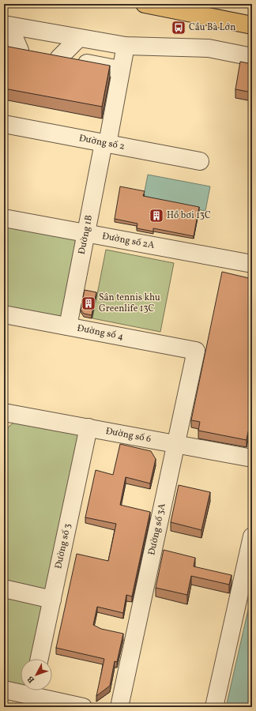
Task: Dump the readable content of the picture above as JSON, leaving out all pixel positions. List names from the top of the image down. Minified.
{"streets":{"street":["Đường số 2","Đường 1B","Đường số 2A","Đường số 4","Đường số 6","Đường số 3A","Đường số 3"]},"crossings":[["Đường số 2","Đường 1B"],["Đường 1B","Đường số 2A"],["Đường 1B","Đường số 4"],["Đường số 4","Đường số 3A"],["Đường số 6","Đường số 3A"],["Đường số 6","Đường số 3"]],"places":{"bus stop":["Cầu Bà Lớn"],"building":["Hồ bơi 13C","Sân tennis khu Greenlife 13C"]},"north":"bottom left"}
